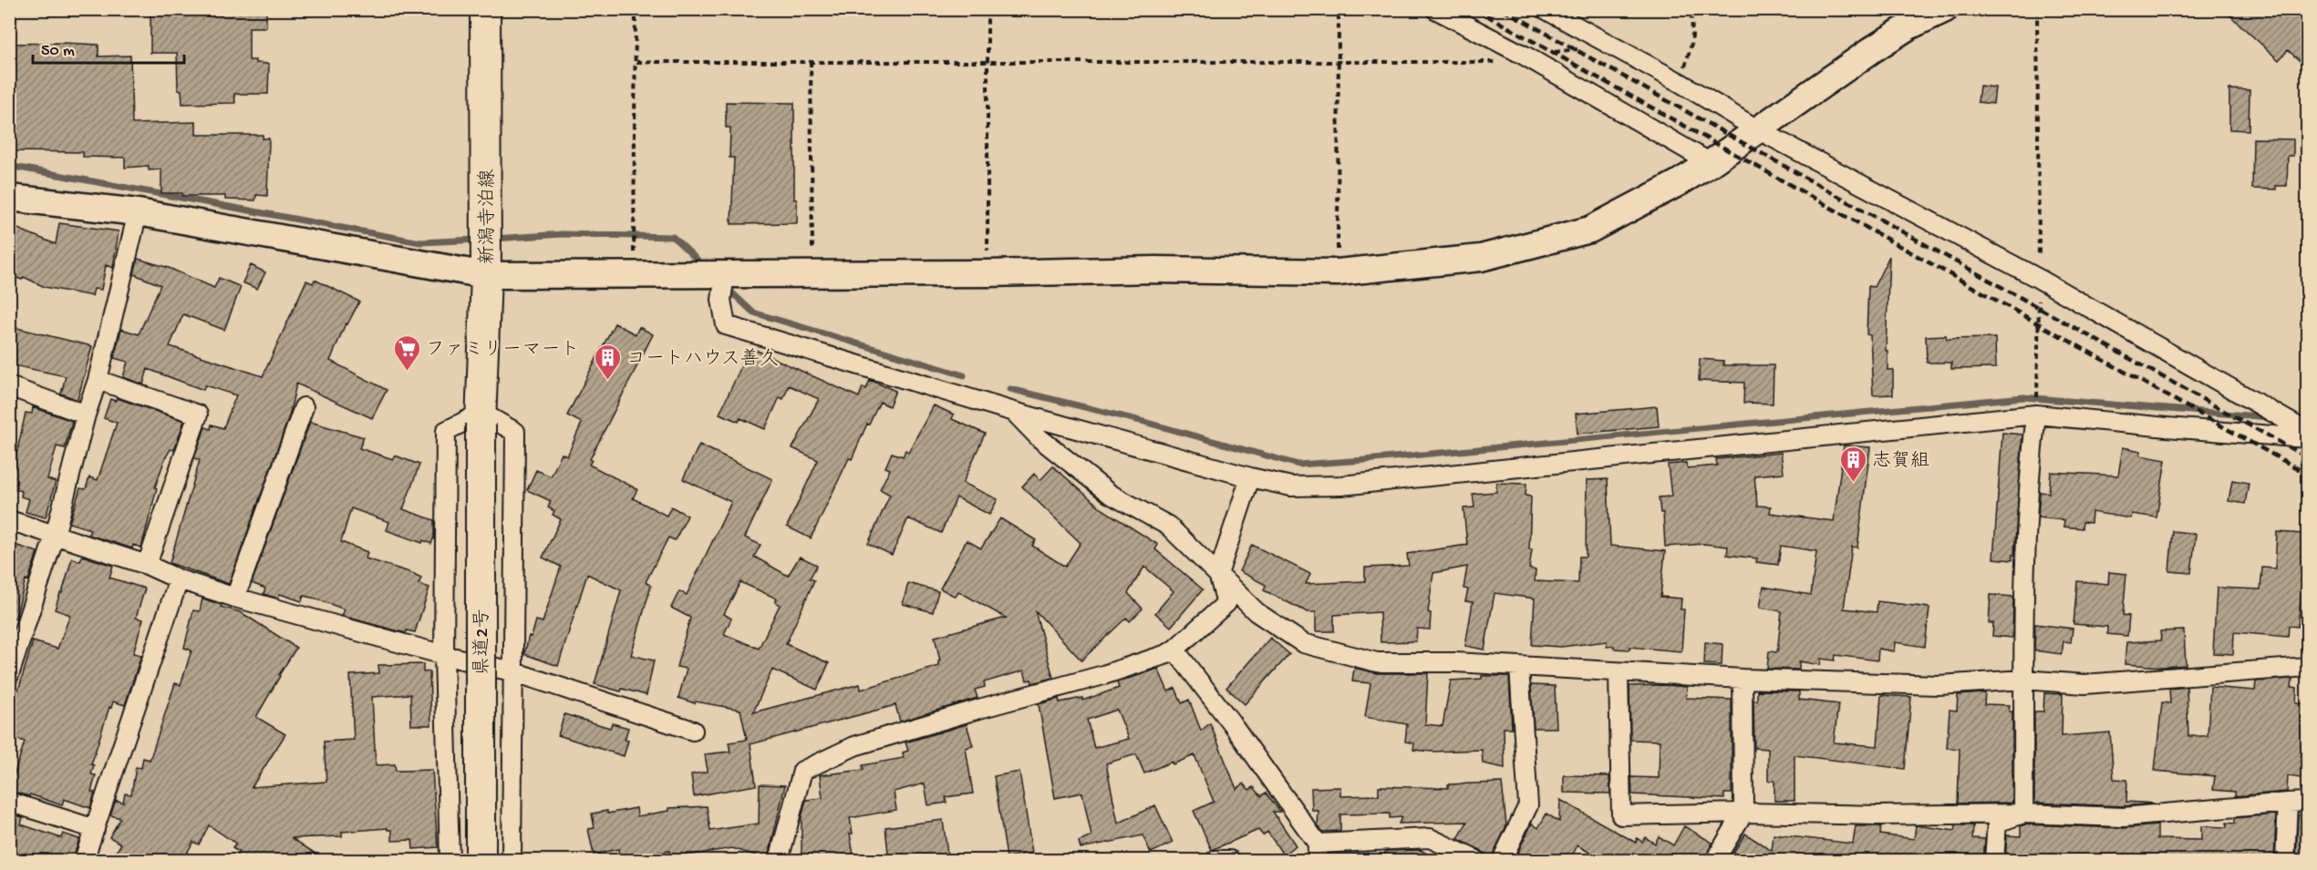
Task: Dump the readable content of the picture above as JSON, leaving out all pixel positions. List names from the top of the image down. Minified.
{"streets":{"main road":["新潟寺泊線","県道2号"]},"crossings":[["新潟寺泊線","県道2号"]],"places":{"supermarket":["ファミリーマート"],"building":["コートハウス善久","志賀組"]},"scale_bar":"50 m"}
